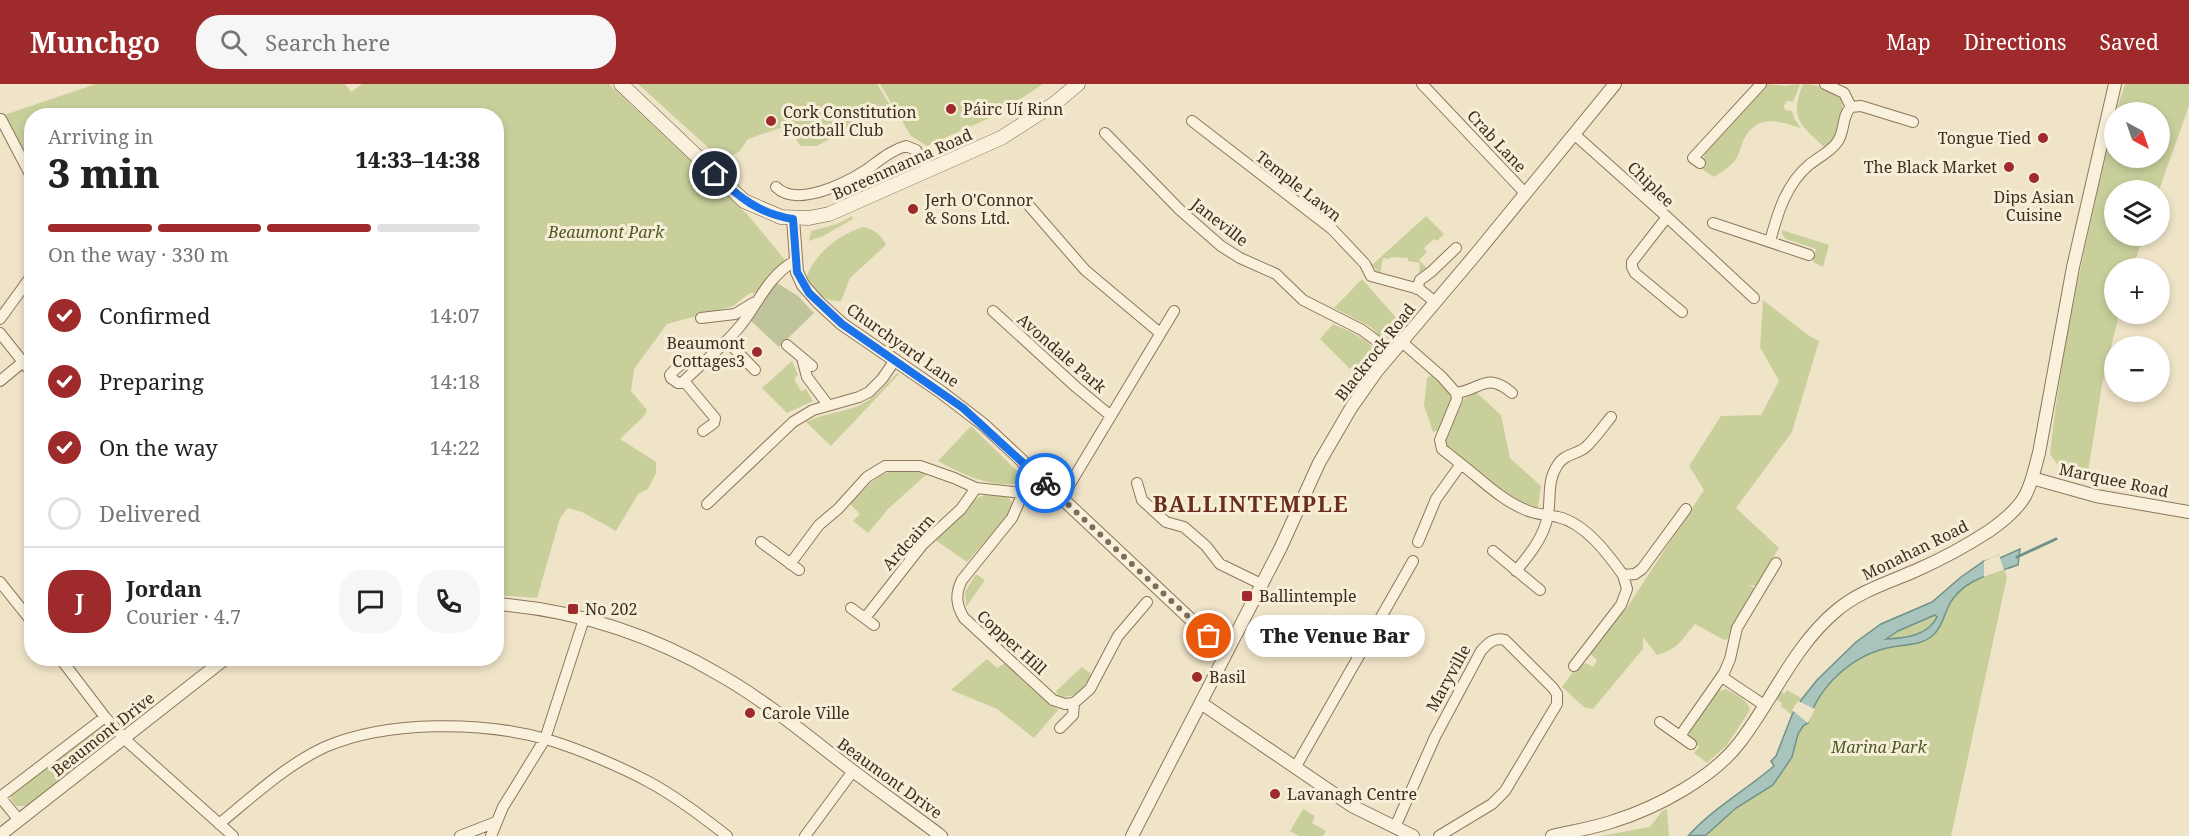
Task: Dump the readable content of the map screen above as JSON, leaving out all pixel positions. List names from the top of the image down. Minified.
{"streets":{"main road":["Boreenmanna Road"],"street":["Crab Lane","Chiplee","Temple Lawn","Janeville","Churchyard Lane","Blackrock Road","Avondale Park","Marquee Road","Ardcairn","Monahan Road","Copper Hill","Maryville","Beaumont Drive"]},"crossings":[["Crab Lane","Blackrock Road"],["Boreenmanna Road","Churchyard Lane"],["Chiplee","Blackrock Road"],["Temple Lawn","Blackrock Road"],["Janeville","Blackrock Road"],["Churchyard Lane","Blackrock Road"],["Churchyard Lane","Avondale Park"],["Churchyard Lane","Copper Hill"],["Marquee Road","Monahan Road"]],"districts":["BALLINTEMPLE"],"parks":["Beaumont Park","Marina Park"],"places":{"other":["Páirc Uí Rinn","Cork Constitution Football Club","Tongue Tied","The Black Market","Dips Asian Cuisine","Jerh O'Connor & Sons Ltd.","Beaumont Cottages3","The Venue Bar","Basil","Carole Ville","Lavanagh Centre"],"transit":["Ballintemple","No 202"]},"north":"bottom right","page":{"header":"Munchgo","search":"Search here","nav":["Map","Directions","Saved"],"map_buttons":["+","−"],"heading":["3 min","Arriving in","14:33–14:38"],"panel":["Jordan","Courier · 4.7"],"bar":"On the way · 330 m","list":[["Confirmed","14:07"],["Preparing","14:18"],["On the way","14:22"],"Delivered"],"round":"J","bubble":"The Venue Bar"}}
